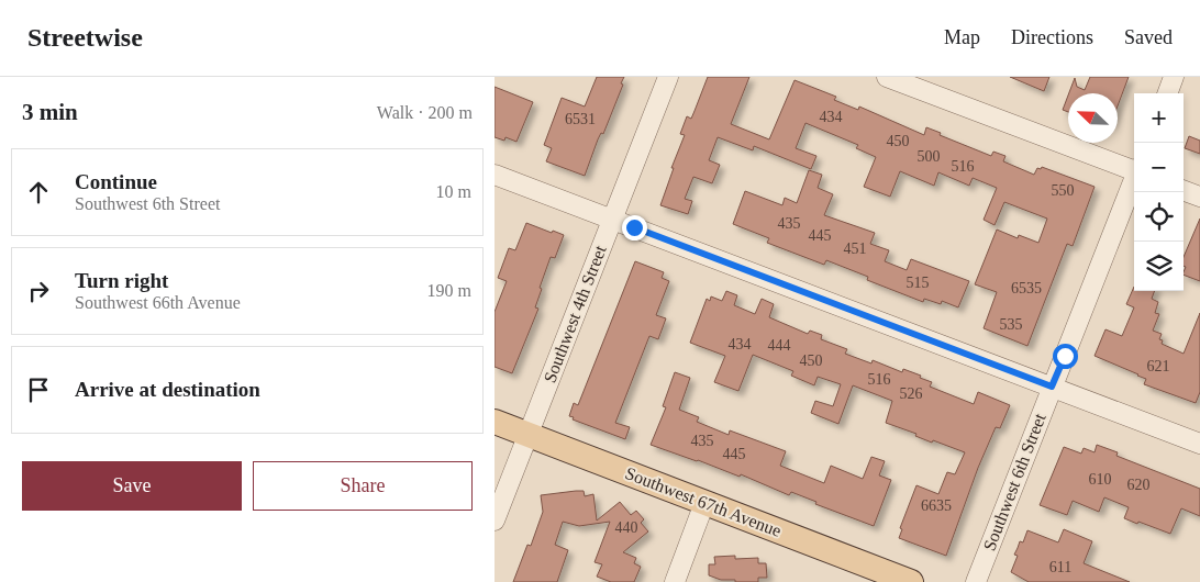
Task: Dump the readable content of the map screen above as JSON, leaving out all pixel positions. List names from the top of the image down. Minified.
{"streets":{"main road":["Southwest 67th Avenue"],"street":["Southwest 4th Street","Southwest 6th Street"]},"crossings":[["Southwest 4th Street","Southwest 67th Avenue"]],"house_numbers":["434","6531","450","500","516","550","435","445","451","515","6535","535","434","444","450","621","516","526","435","445","610","620","6635","440","611"],"north":"top left","page":{"header":"Streetwise","nav":["Map","Directions","Saved"],"heading":["3 min","Walk · 200 m"],"map_buttons":["+","−"],"list":[["Continue","Southwest 6th Street","10 m"],["Turn right","Southwest 66th Avenue","190 m"],"Arrive at destination"],"buttons":["Save","Share"]}}
